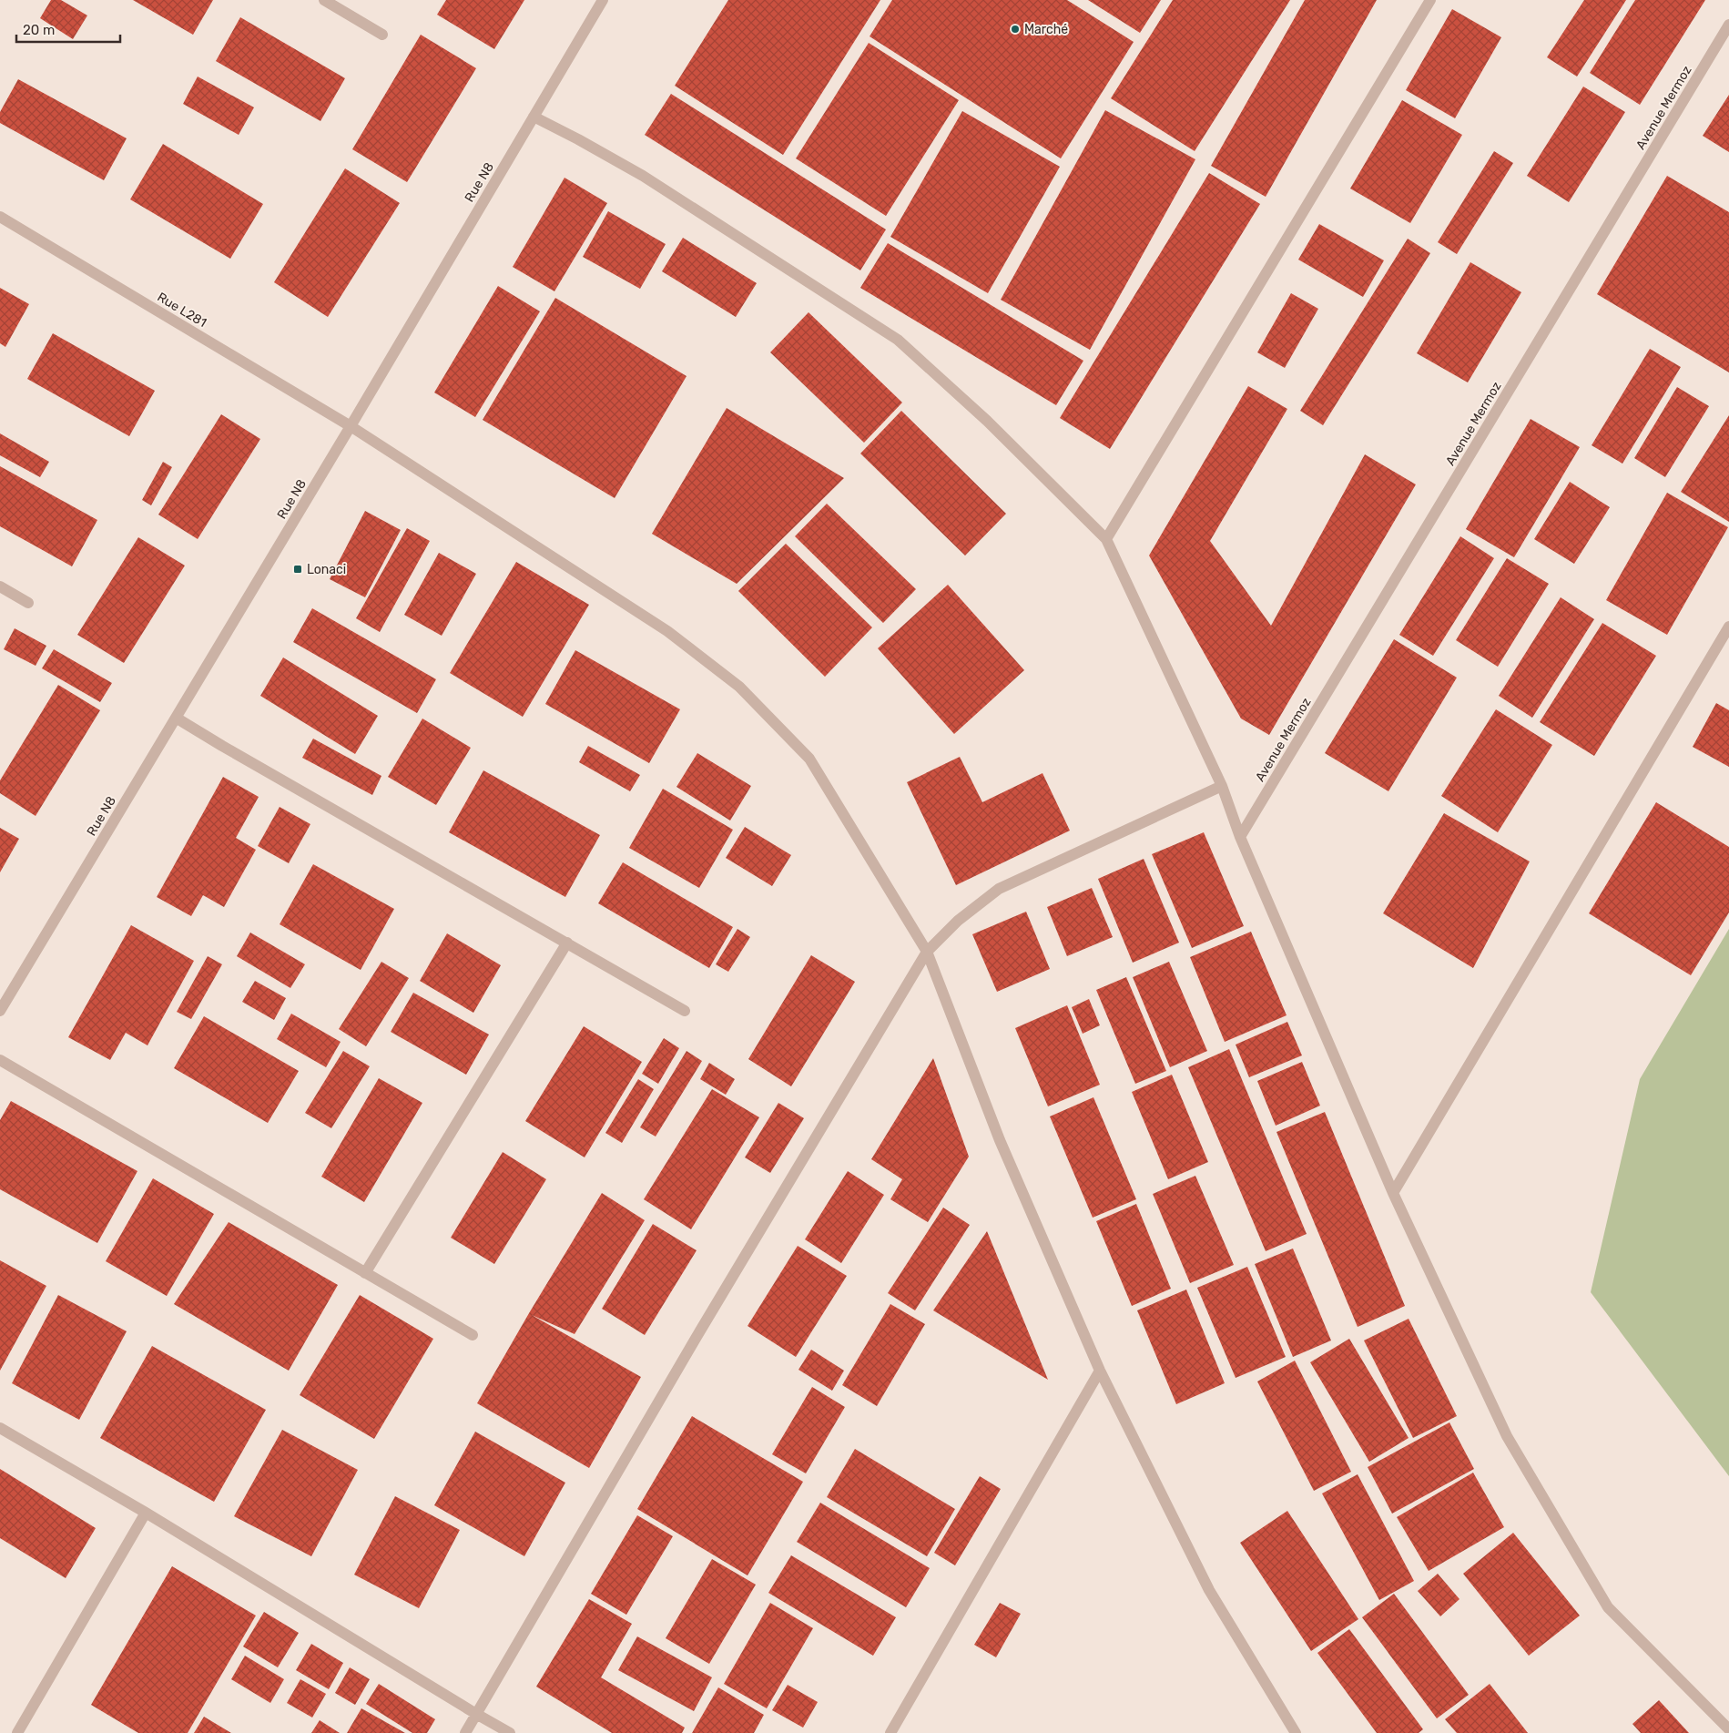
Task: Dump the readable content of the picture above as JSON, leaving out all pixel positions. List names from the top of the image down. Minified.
{"streets":{"street":["Avenue Mermoz","Rue N8","Rue L281"]},"crossings":[["Rue N8","Rue L281"]],"places":{"other":["Marché"],"transit":["Lonaci"]},"scale_bar":"20 m"}
